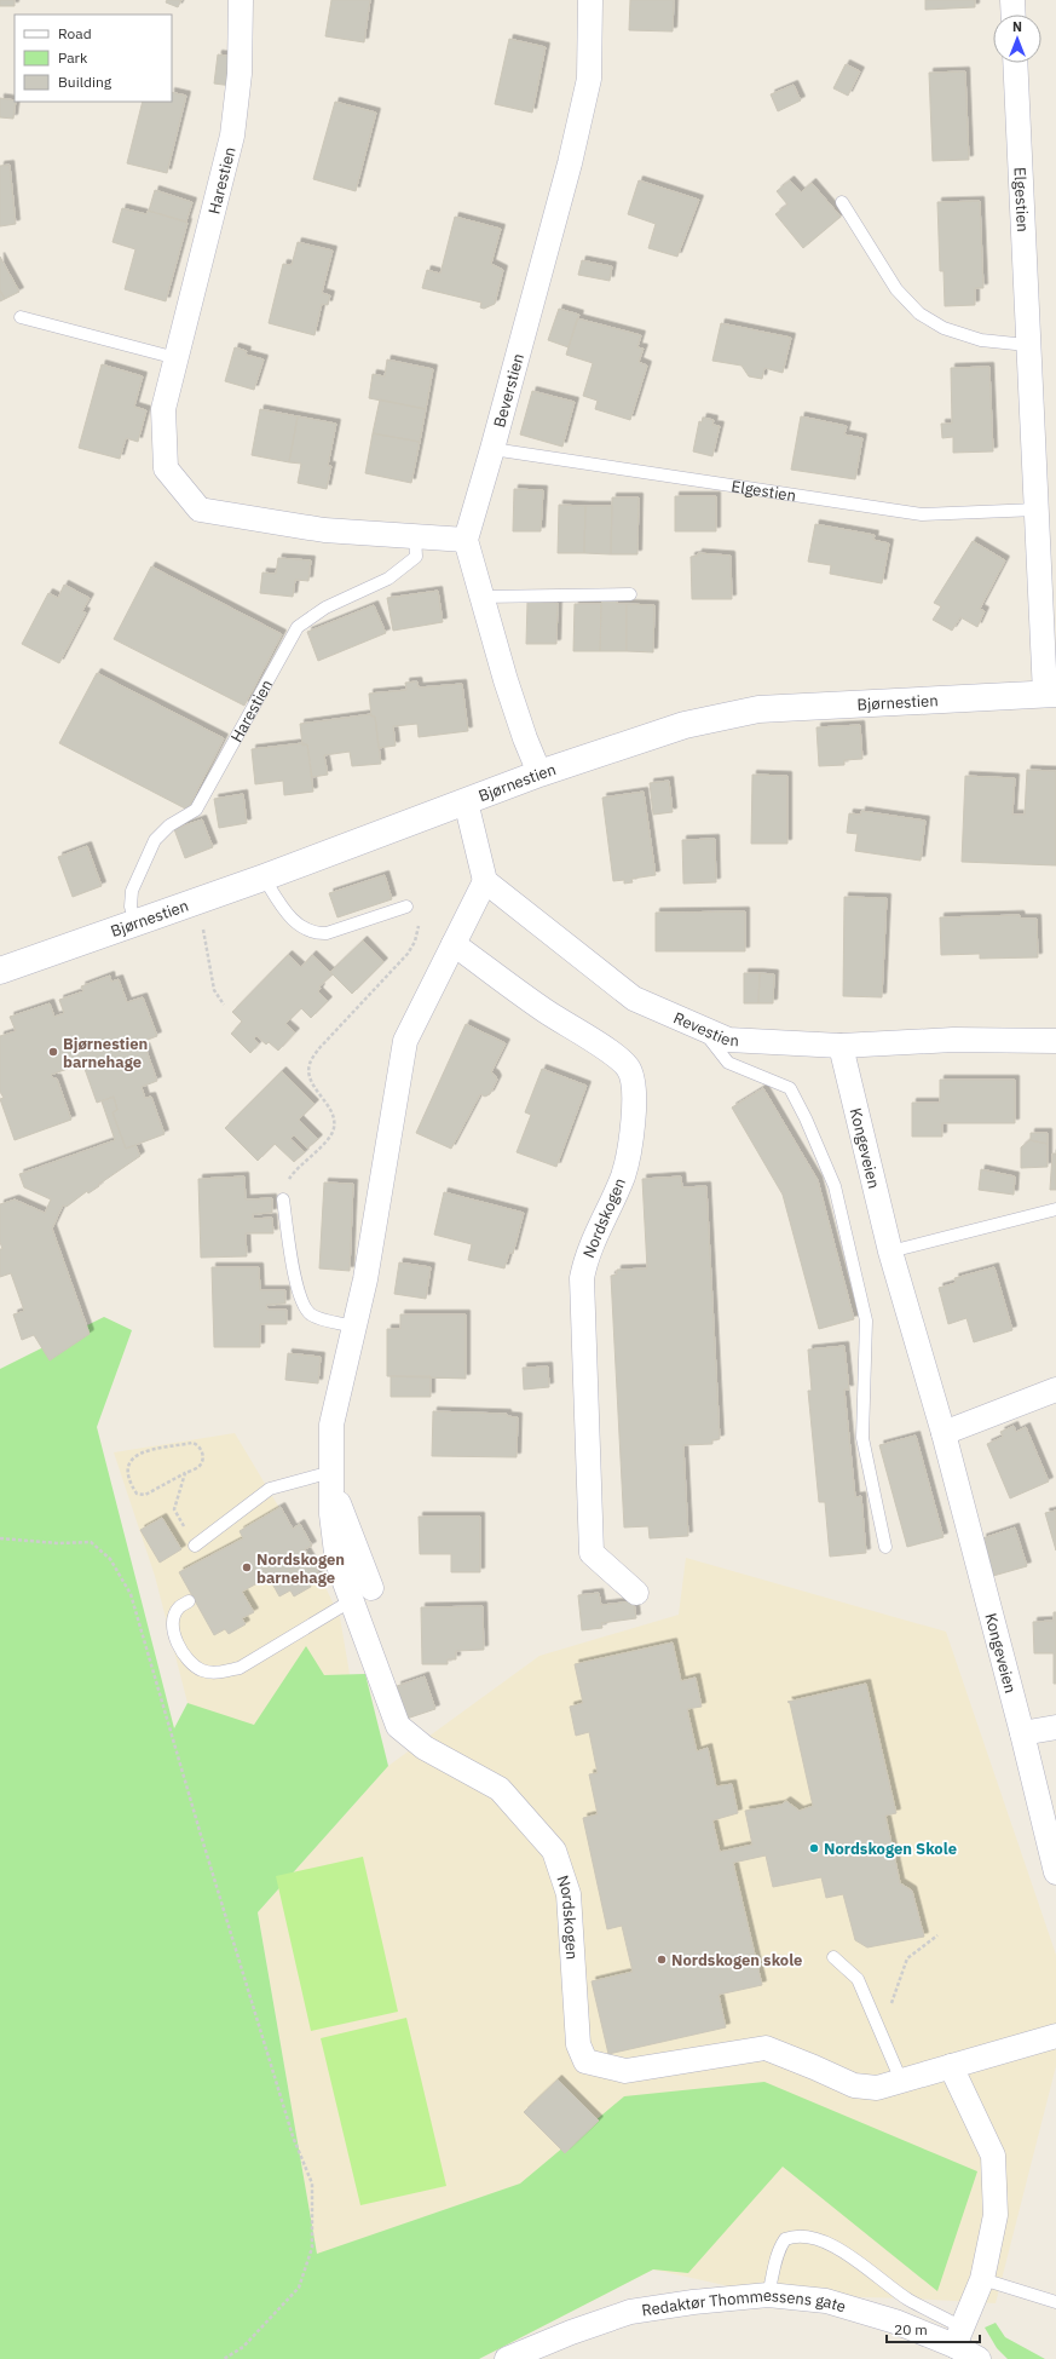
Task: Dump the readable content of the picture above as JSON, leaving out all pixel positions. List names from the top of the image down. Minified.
{"streets":{"street":["Harestien","Elgestien","Beverstien","Bjørnestien","Revestien","Kongeveien","Nordskogen","Redaktør Thommessens gate"]},"crossings":[["Harestien","Beverstien"],["Harestien","Bjørnestien"],["Elgestien","Beverstien"],["Elgestien","Bjørnestien"],["Revestien","Kongeveien"],["Revestien","Nordskogen"]],"places":["Bjørnestien barnehage","Nordskogen barnehage","Nordskogen Skole","Nordskogen skole"],"legend":["Road","Park","Building"],"scale_bar":"20 m","north":"top"}
